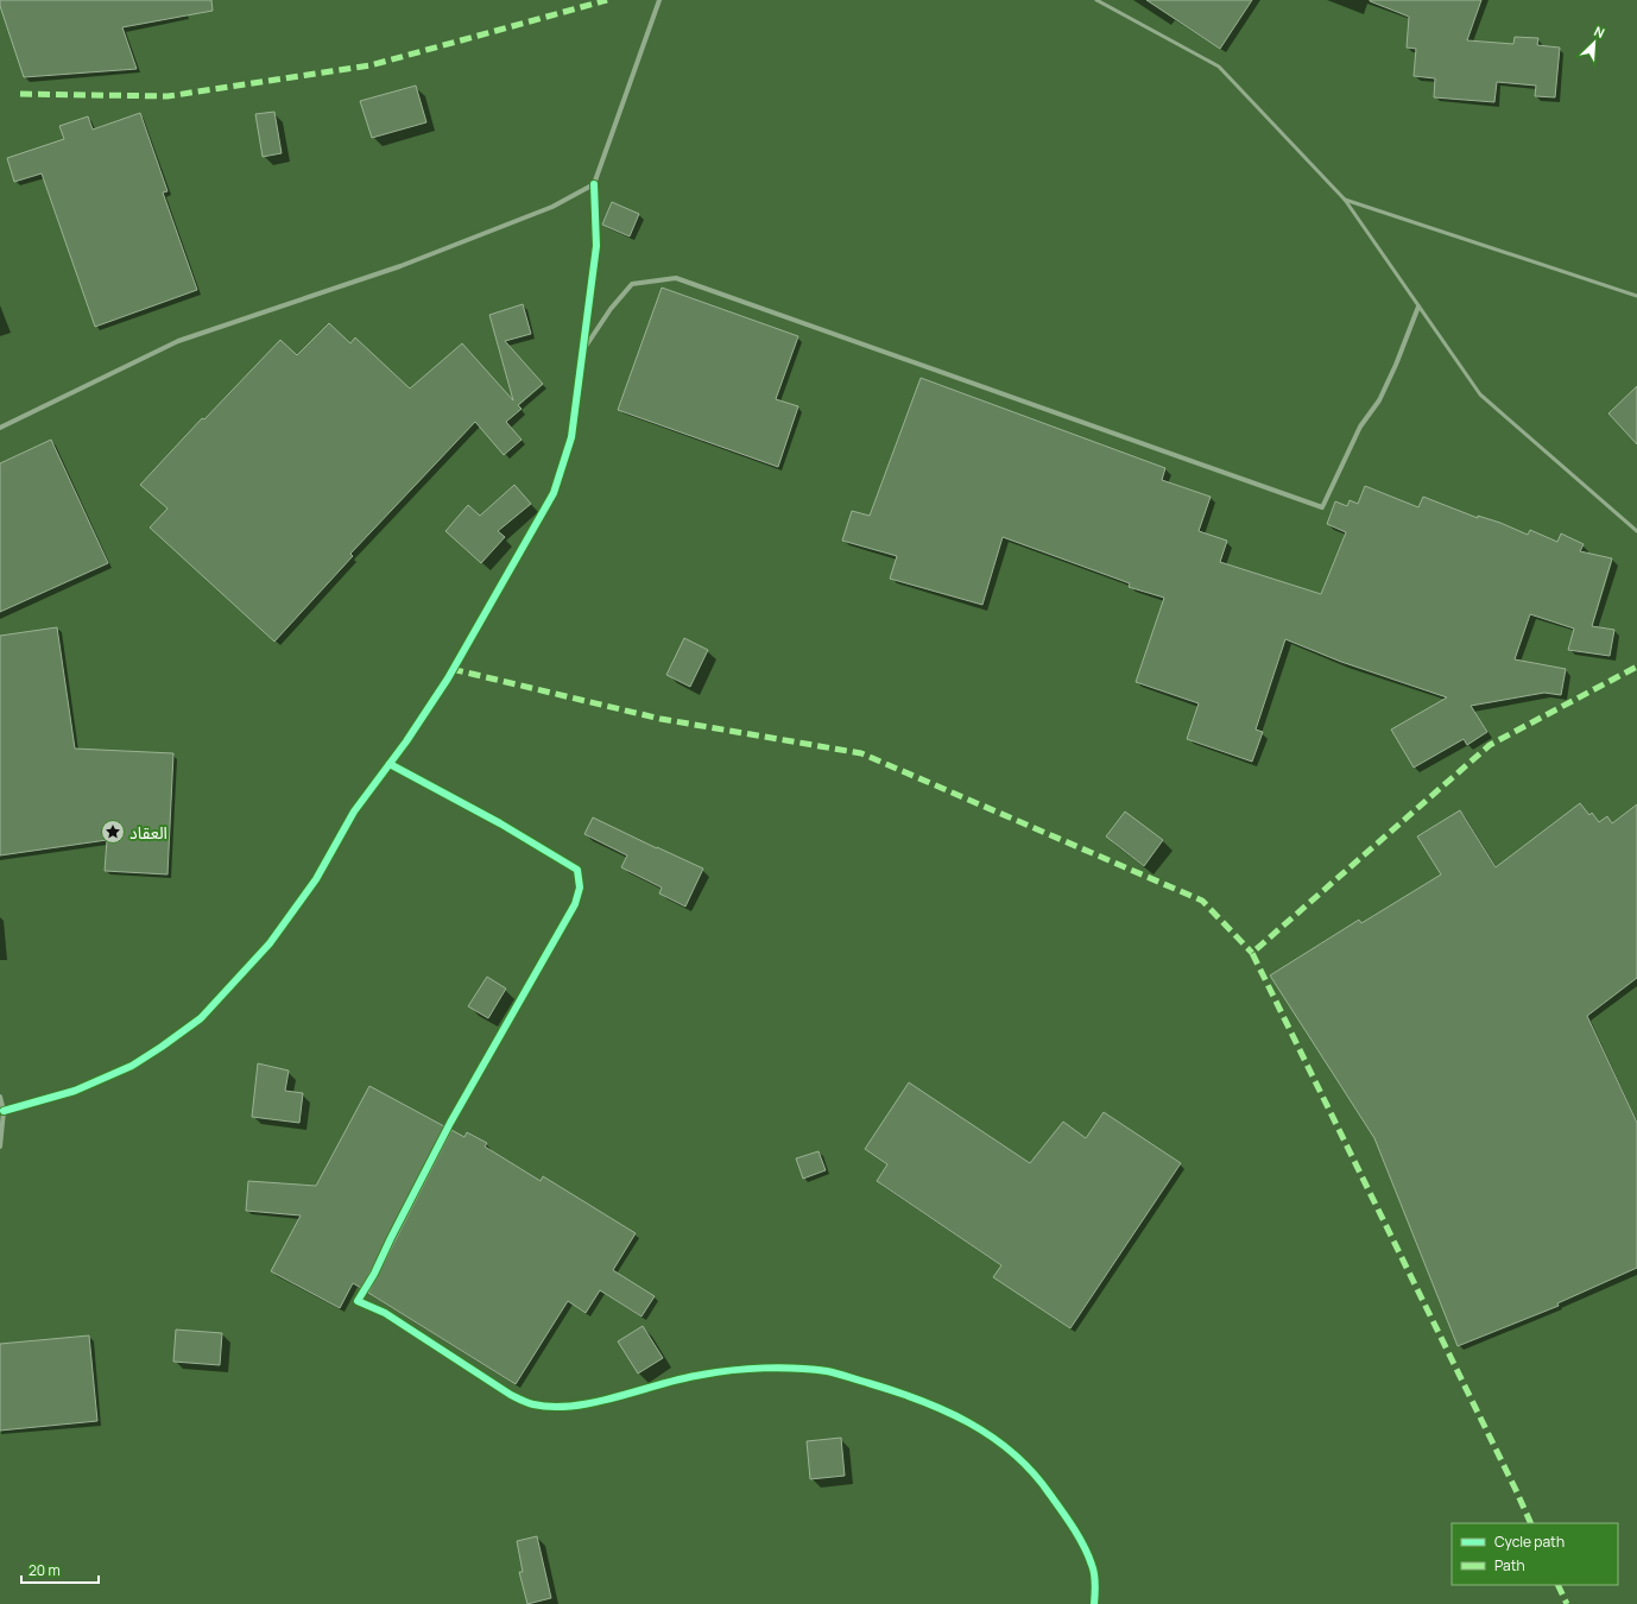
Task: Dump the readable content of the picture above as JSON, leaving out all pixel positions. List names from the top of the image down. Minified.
{"places":{"place":["العقاد"]},"legend":["Cycle path","Path"],"scale_bar":"20 m","north":"top right"}
